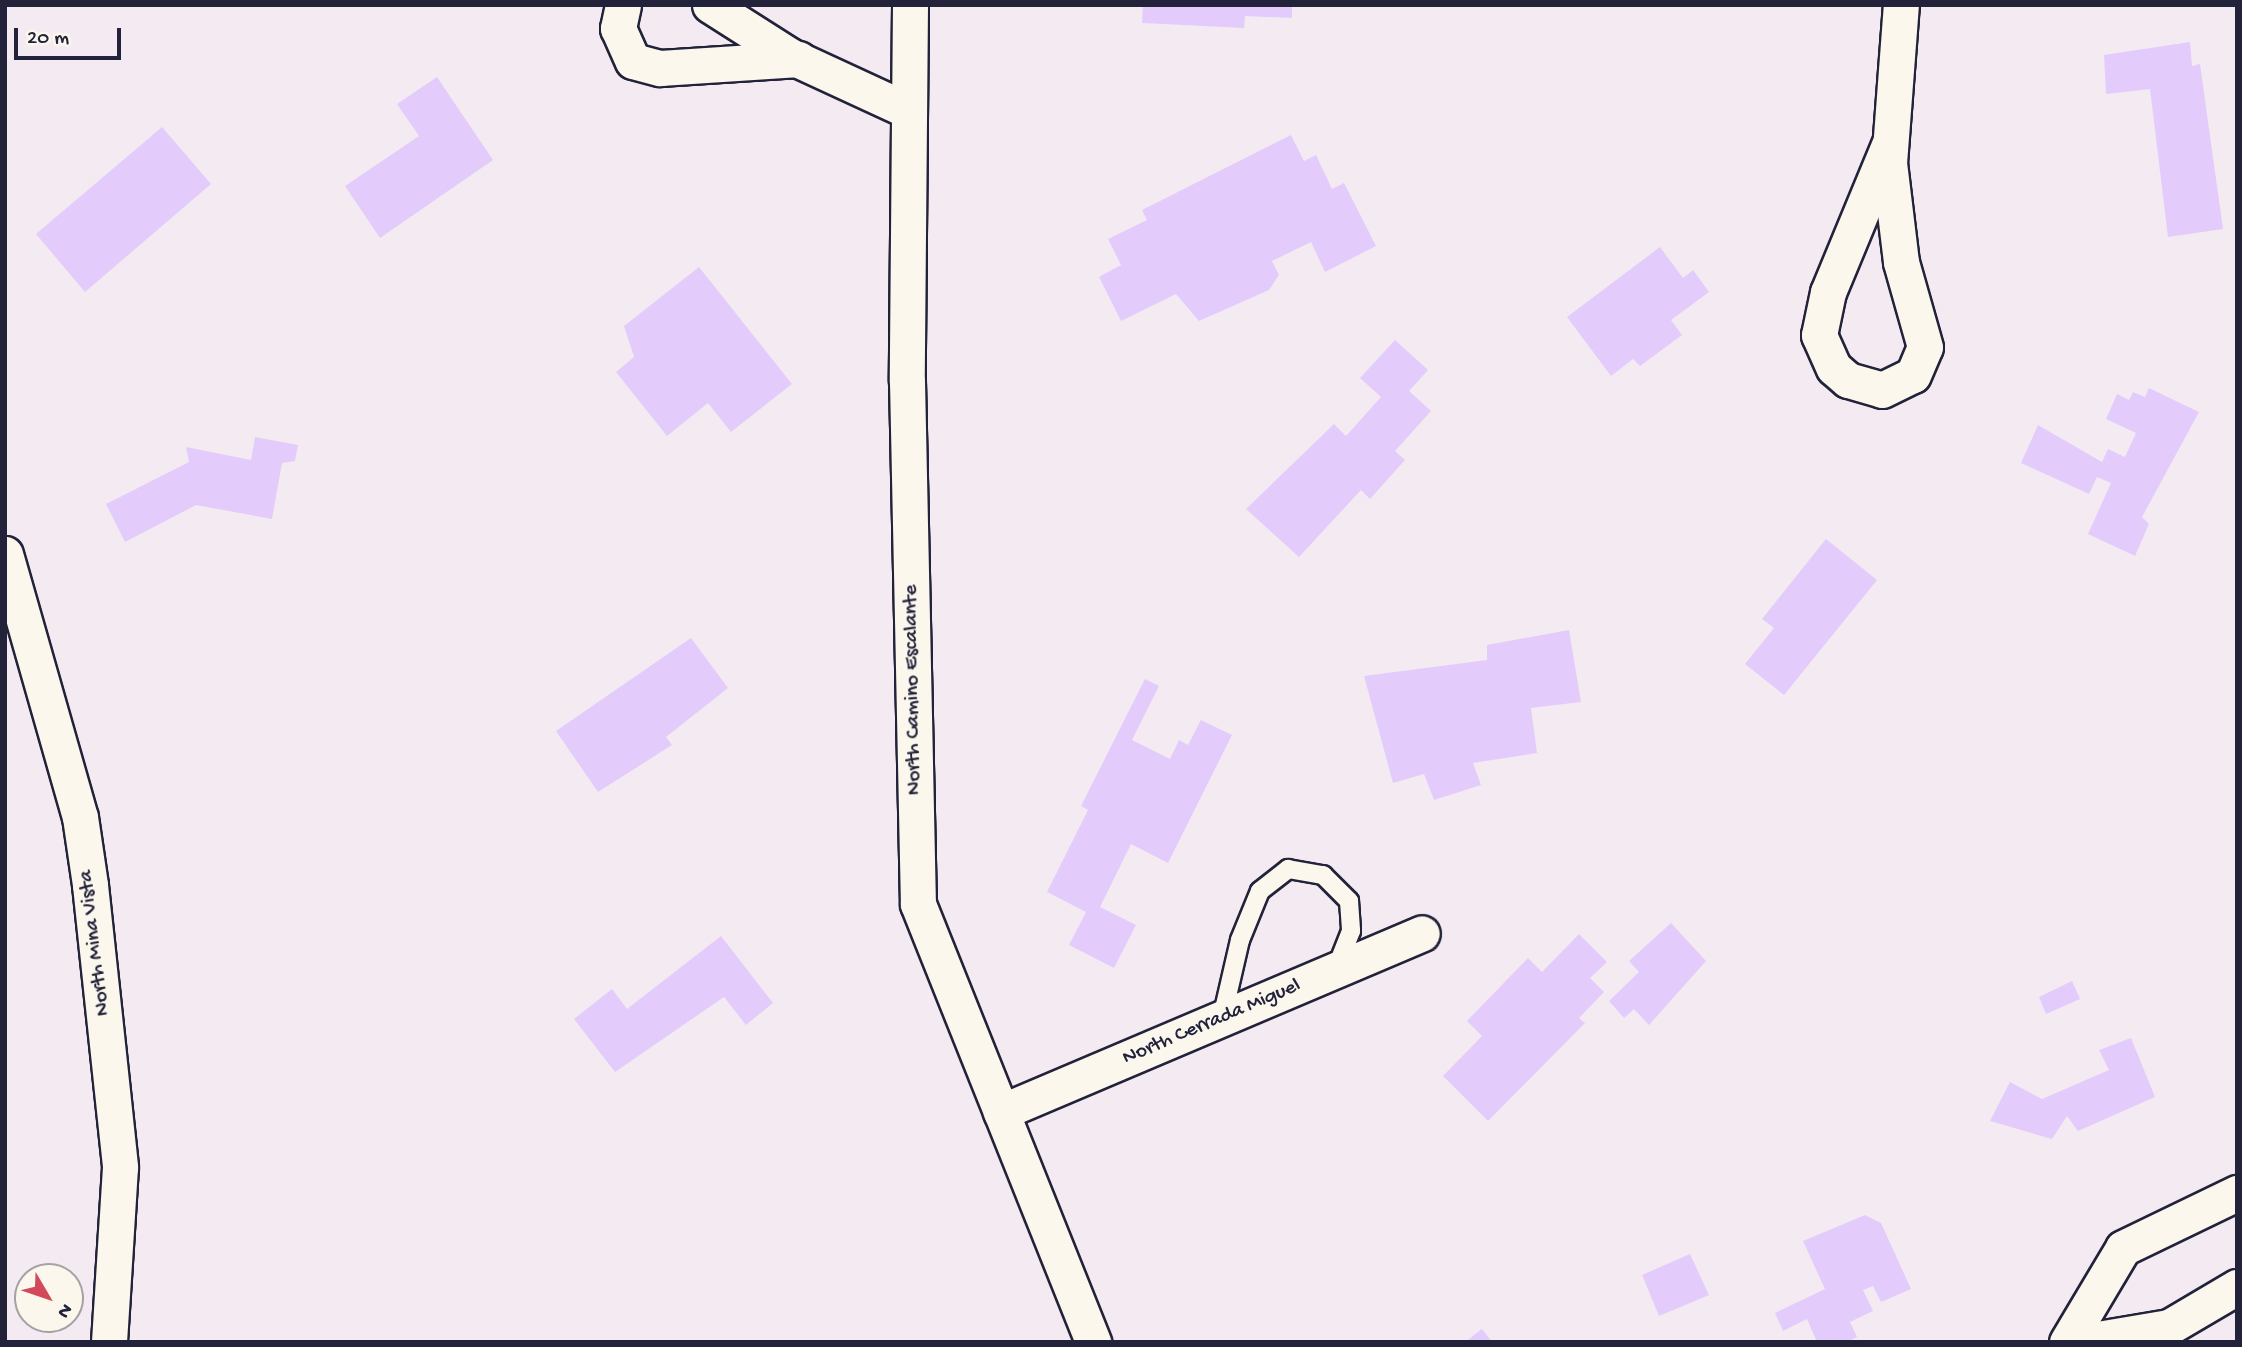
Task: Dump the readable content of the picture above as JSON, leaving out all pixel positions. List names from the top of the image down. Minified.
{"streets":{"street":["North Camino Escalante","North Mina Vista","North Cerrada Miguel"]},"crossings":[["North Camino Escalante","North Cerrada Miguel"]],"scale_bar":"20 m","north":"bottom right"}
